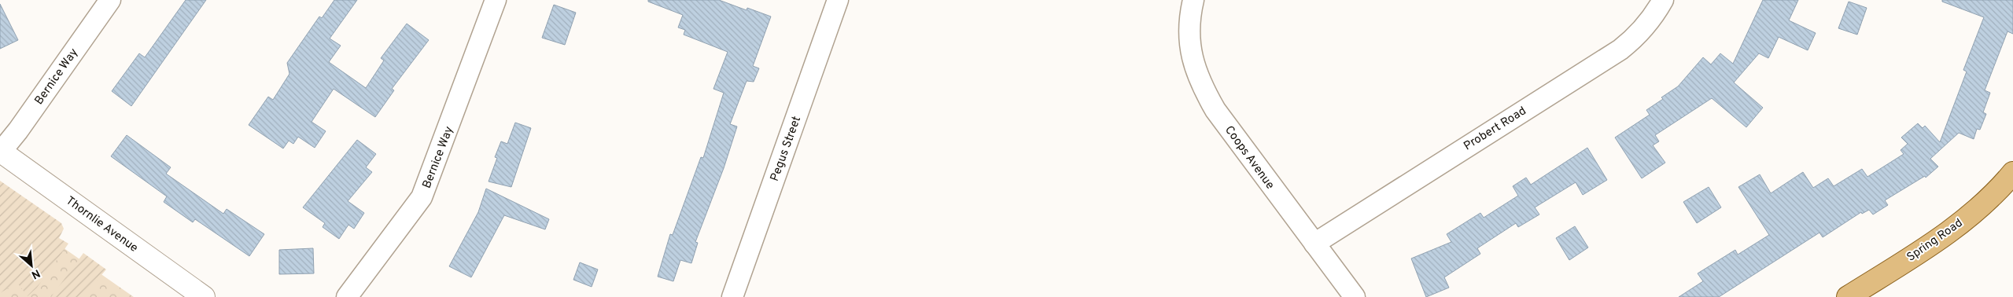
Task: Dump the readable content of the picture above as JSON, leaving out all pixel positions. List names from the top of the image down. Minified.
{"streets":{"main road":["Thornlie Avenue","Spring Road"],"street":["Bernice Way","Probert Road","Pegus Street","Coops Avenue"]},"crossings":[["Bernice Way","Thornlie Avenue"],["Probert Road","Coops Avenue"]],"north":"bottom right"}
